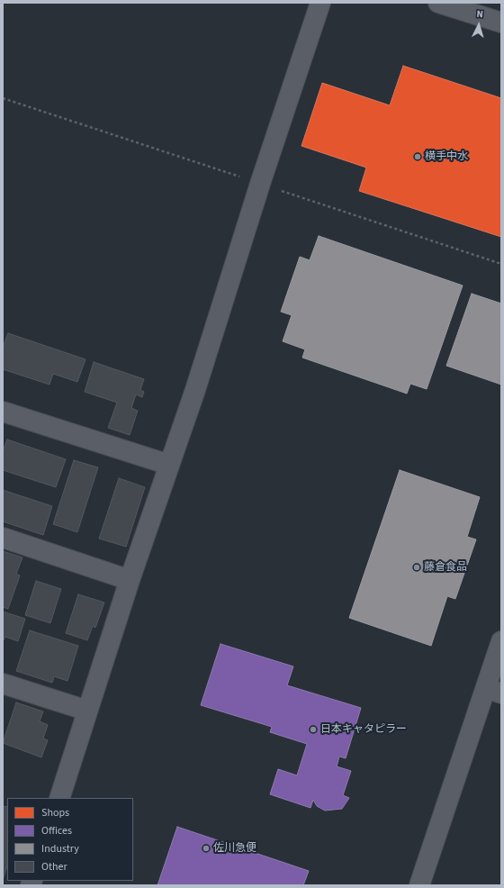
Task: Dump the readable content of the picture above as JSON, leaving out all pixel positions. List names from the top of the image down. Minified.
{"places":["横手中水","藤倉食品","日本キャタピラー","佐川急便"],"legend":["Shops","Offices","Industry","Other"],"north":"top"}
